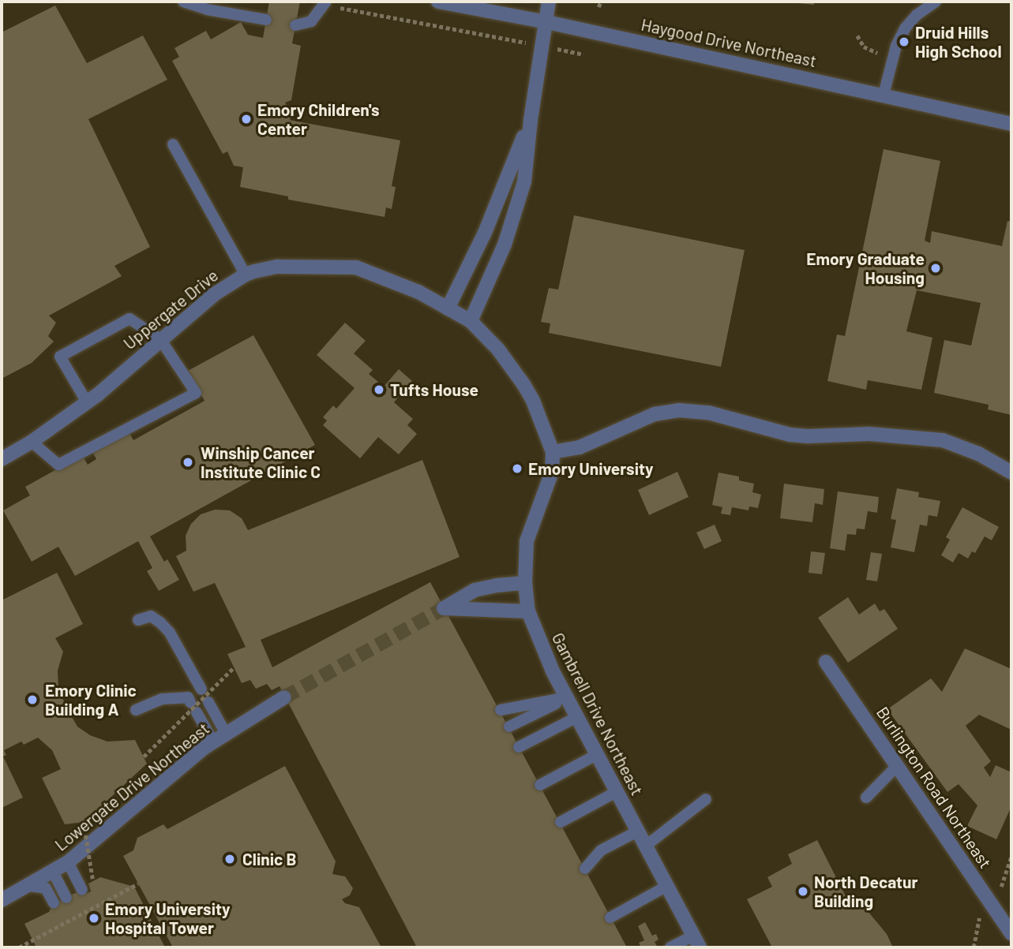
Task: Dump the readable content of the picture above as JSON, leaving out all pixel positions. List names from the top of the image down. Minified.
{"streets":{"street":["Haygood Drive Northeast","Uppergate Drive","Gambrell Drive Northeast","Lowergate Drive Northeast","Burlington Road Northeast"]},"crossings":[["Uppergate Drive","Gambrell Drive Northeast"]],"places":["Druid Hills High School","Emory Children's Center","Emory Graduate Housing","Tufts House","Winship Cancer Institute Clinic C","Emory University","Emory Clinic Building A","Clinic B","North Decatur Building","Emory University Hospital Tower"]}
